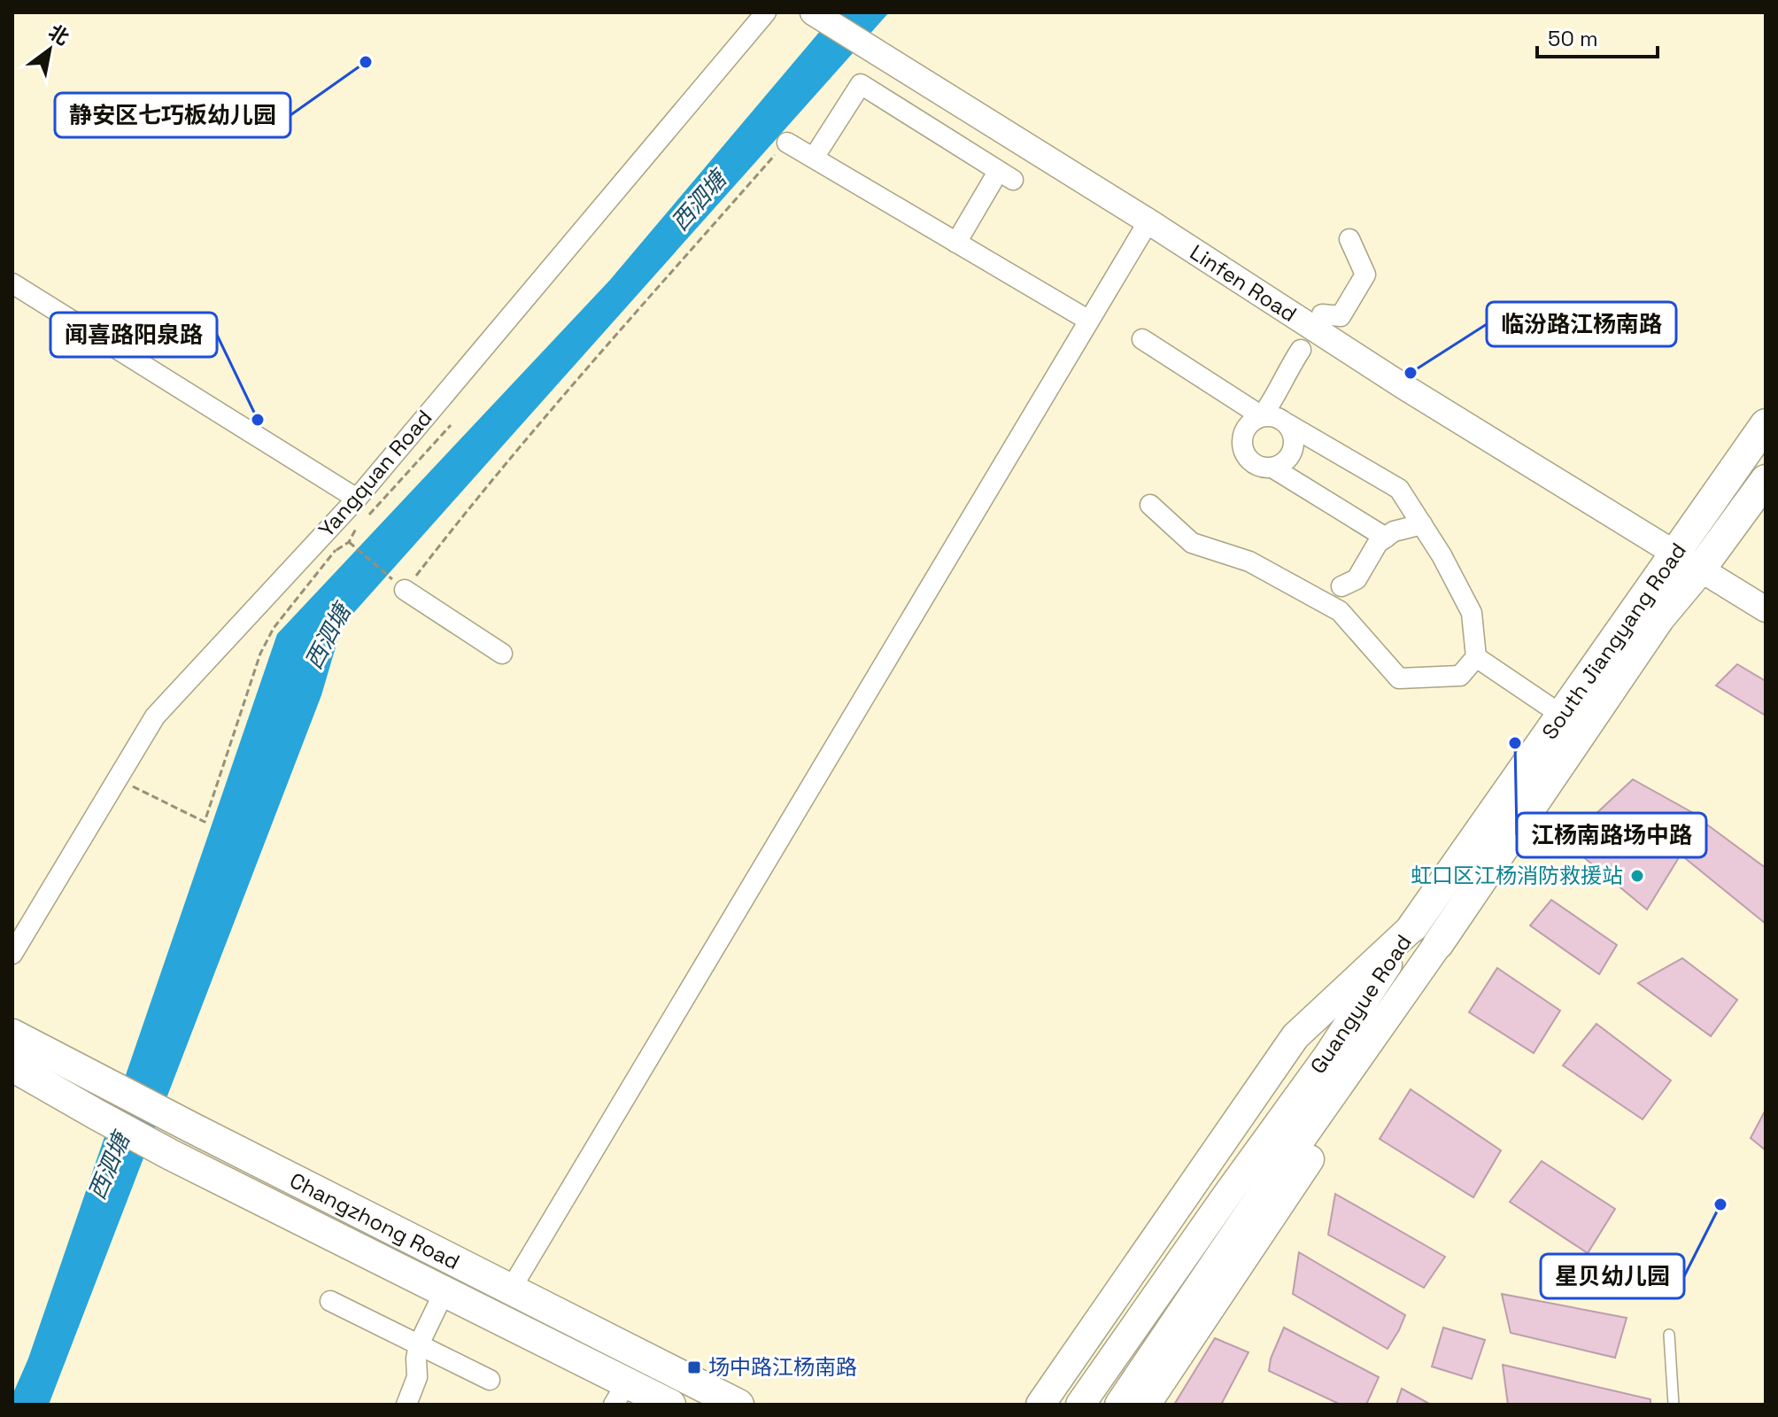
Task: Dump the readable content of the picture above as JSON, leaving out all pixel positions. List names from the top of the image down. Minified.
{"streets":{"main road":["South Jiangyang Road","Guangyue Road","Changzhong Road"],"street":["Linfen Road","Yangquan Road"]},"crossings":[["Linfen Road","South Jiangyang Road"],["South Jiangyang Road","Guangyue Road"]],"water":["西泗塘"],"places":{"other":["静安区七巧板幼儿园","临汾路江杨南路","闻喜路阳泉路","江杨南路场中路","虹口区江杨消防救援站","星贝幼儿园"],"transit":["场中路江杨南路"]},"scale_bar":"50 m","north":"top right"}
